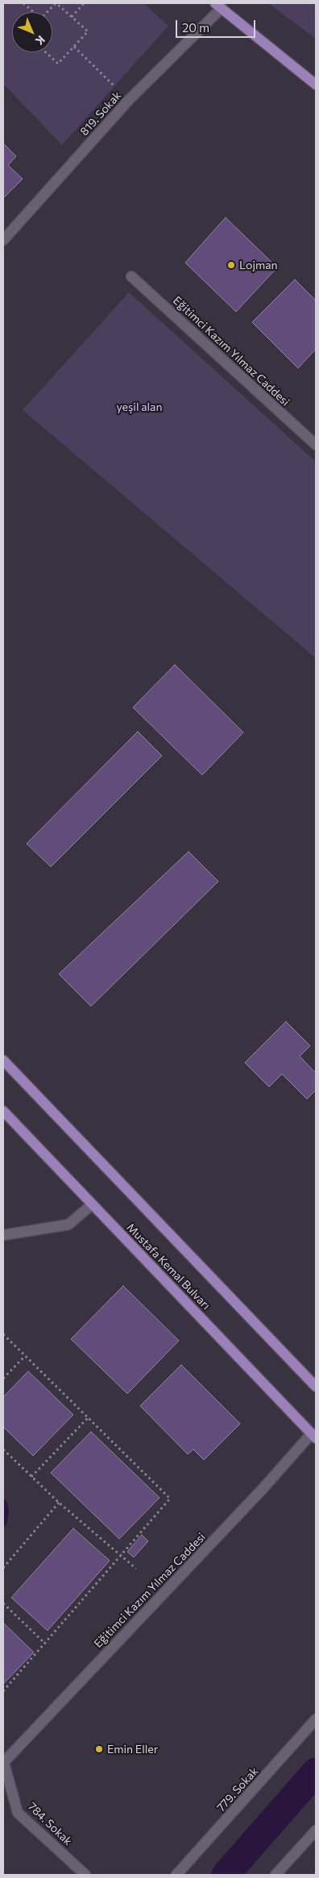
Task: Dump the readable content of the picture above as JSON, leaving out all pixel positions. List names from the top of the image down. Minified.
{"streets":{"main road":["Mustafa Kemal Bulvarı"],"street":["819. Sokak","Eğitimci Kazım Yılmaz Caddesi","779. Sokak","784. Sokak"]},"crossings":[["Eğitimci Kazım Yılmaz Caddesi","Mustafa Kemal Bulvarı"],["Eğitimci Kazım Yılmaz Caddesi","784. Sokak"]],"parks":["yeşil alan"],"places":["Lojman","Emin Eller"],"scale_bar":"20 m","north":"bottom right"}
